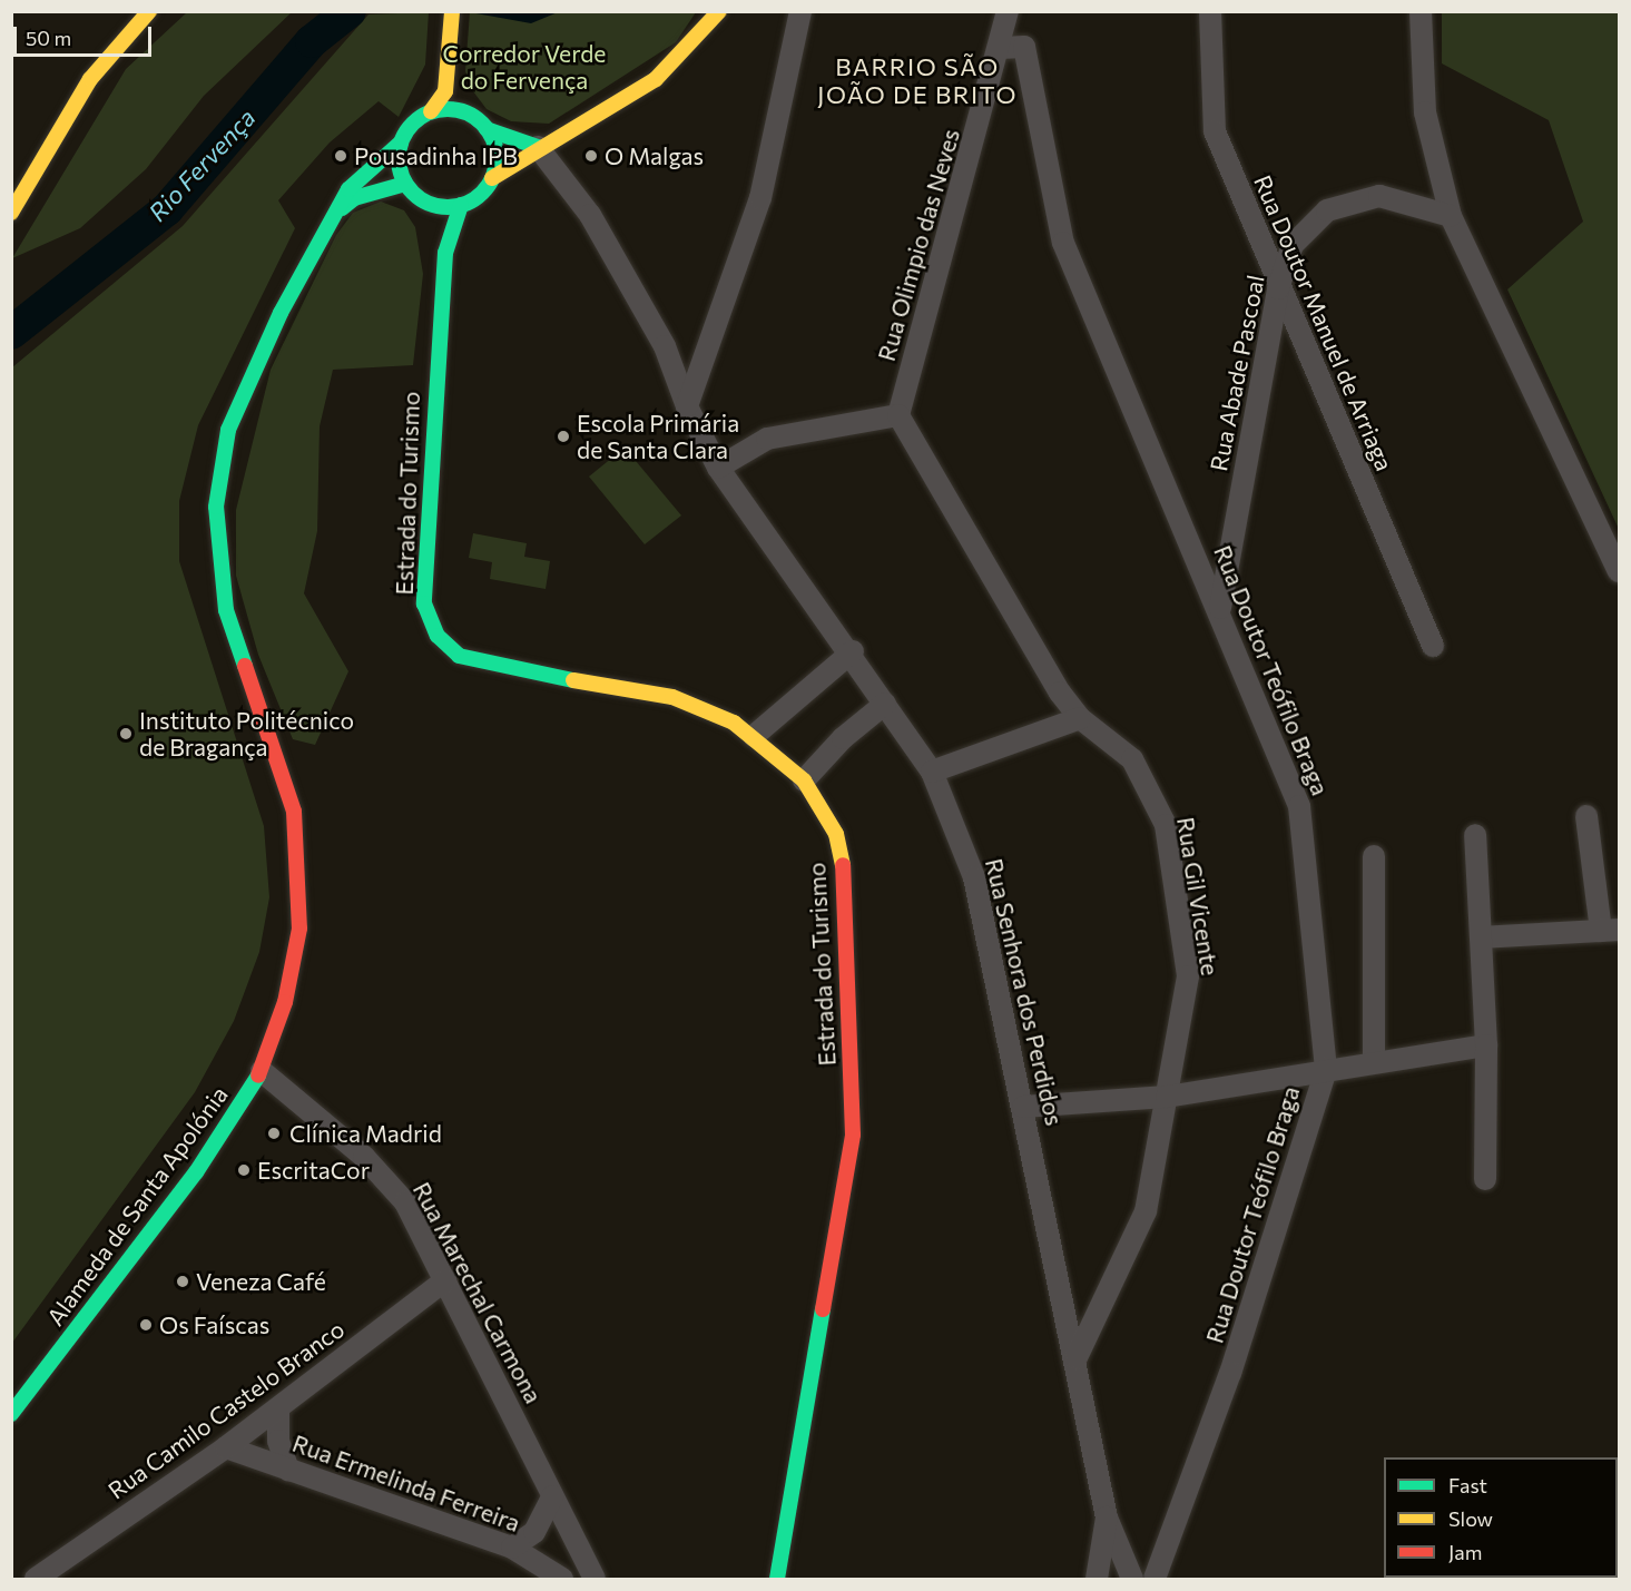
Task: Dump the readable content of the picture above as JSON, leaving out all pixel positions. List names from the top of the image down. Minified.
{"streets":{"main road":["Estrada do Turismo","Alameda de Santa Apolónia"],"street":["Rua Olimpio das Neves","Rua Doutor Manuel de Arriaga","Rua Abade Pascoal","Rua Doutor Teófilo Braga","Rua Gil Vicente","Rua Senhora dos Perdidos","Rua Marechal Carmona","Rua Camilo Castelo Branco","Rua Ermelinda Ferreira"]},"crossings":[["Rua Olimpio das Neves","Rua Doutor Teófilo Braga"],["Rua Olimpio das Neves","Rua Gil Vicente"],["Rua Doutor Manuel de Arriaga","Rua Abade Pascoal"],["Rua Abade Pascoal","Rua Doutor Teófilo Braga"],["Estrada do Turismo","Alameda de Santa Apolónia"],["Rua Gil Vicente","Rua Senhora dos Perdidos"],["Alameda de Santa Apolónia","Rua Marechal Carmona"],["Rua Marechal Carmona","Rua Camilo Castelo Branco"],["Rua Camilo Castelo Branco","Rua Ermelinda Ferreira"]],"districts":["BARRIO SÃO JOÃO DE BRITO"],"water":["Rio Fervença"],"parks":["Corredor Verde do Fervença"],"places":["Pousadinha IPB","O Malgas","Escola Primária de Santa Clara","Instituto Politécnico de Bragança","Clínica Madrid","EscritaCor","Veneza Café","Os Faíscas"],"legend":["Fast","Slow","Jam"],"scale_bar":"50 m"}
